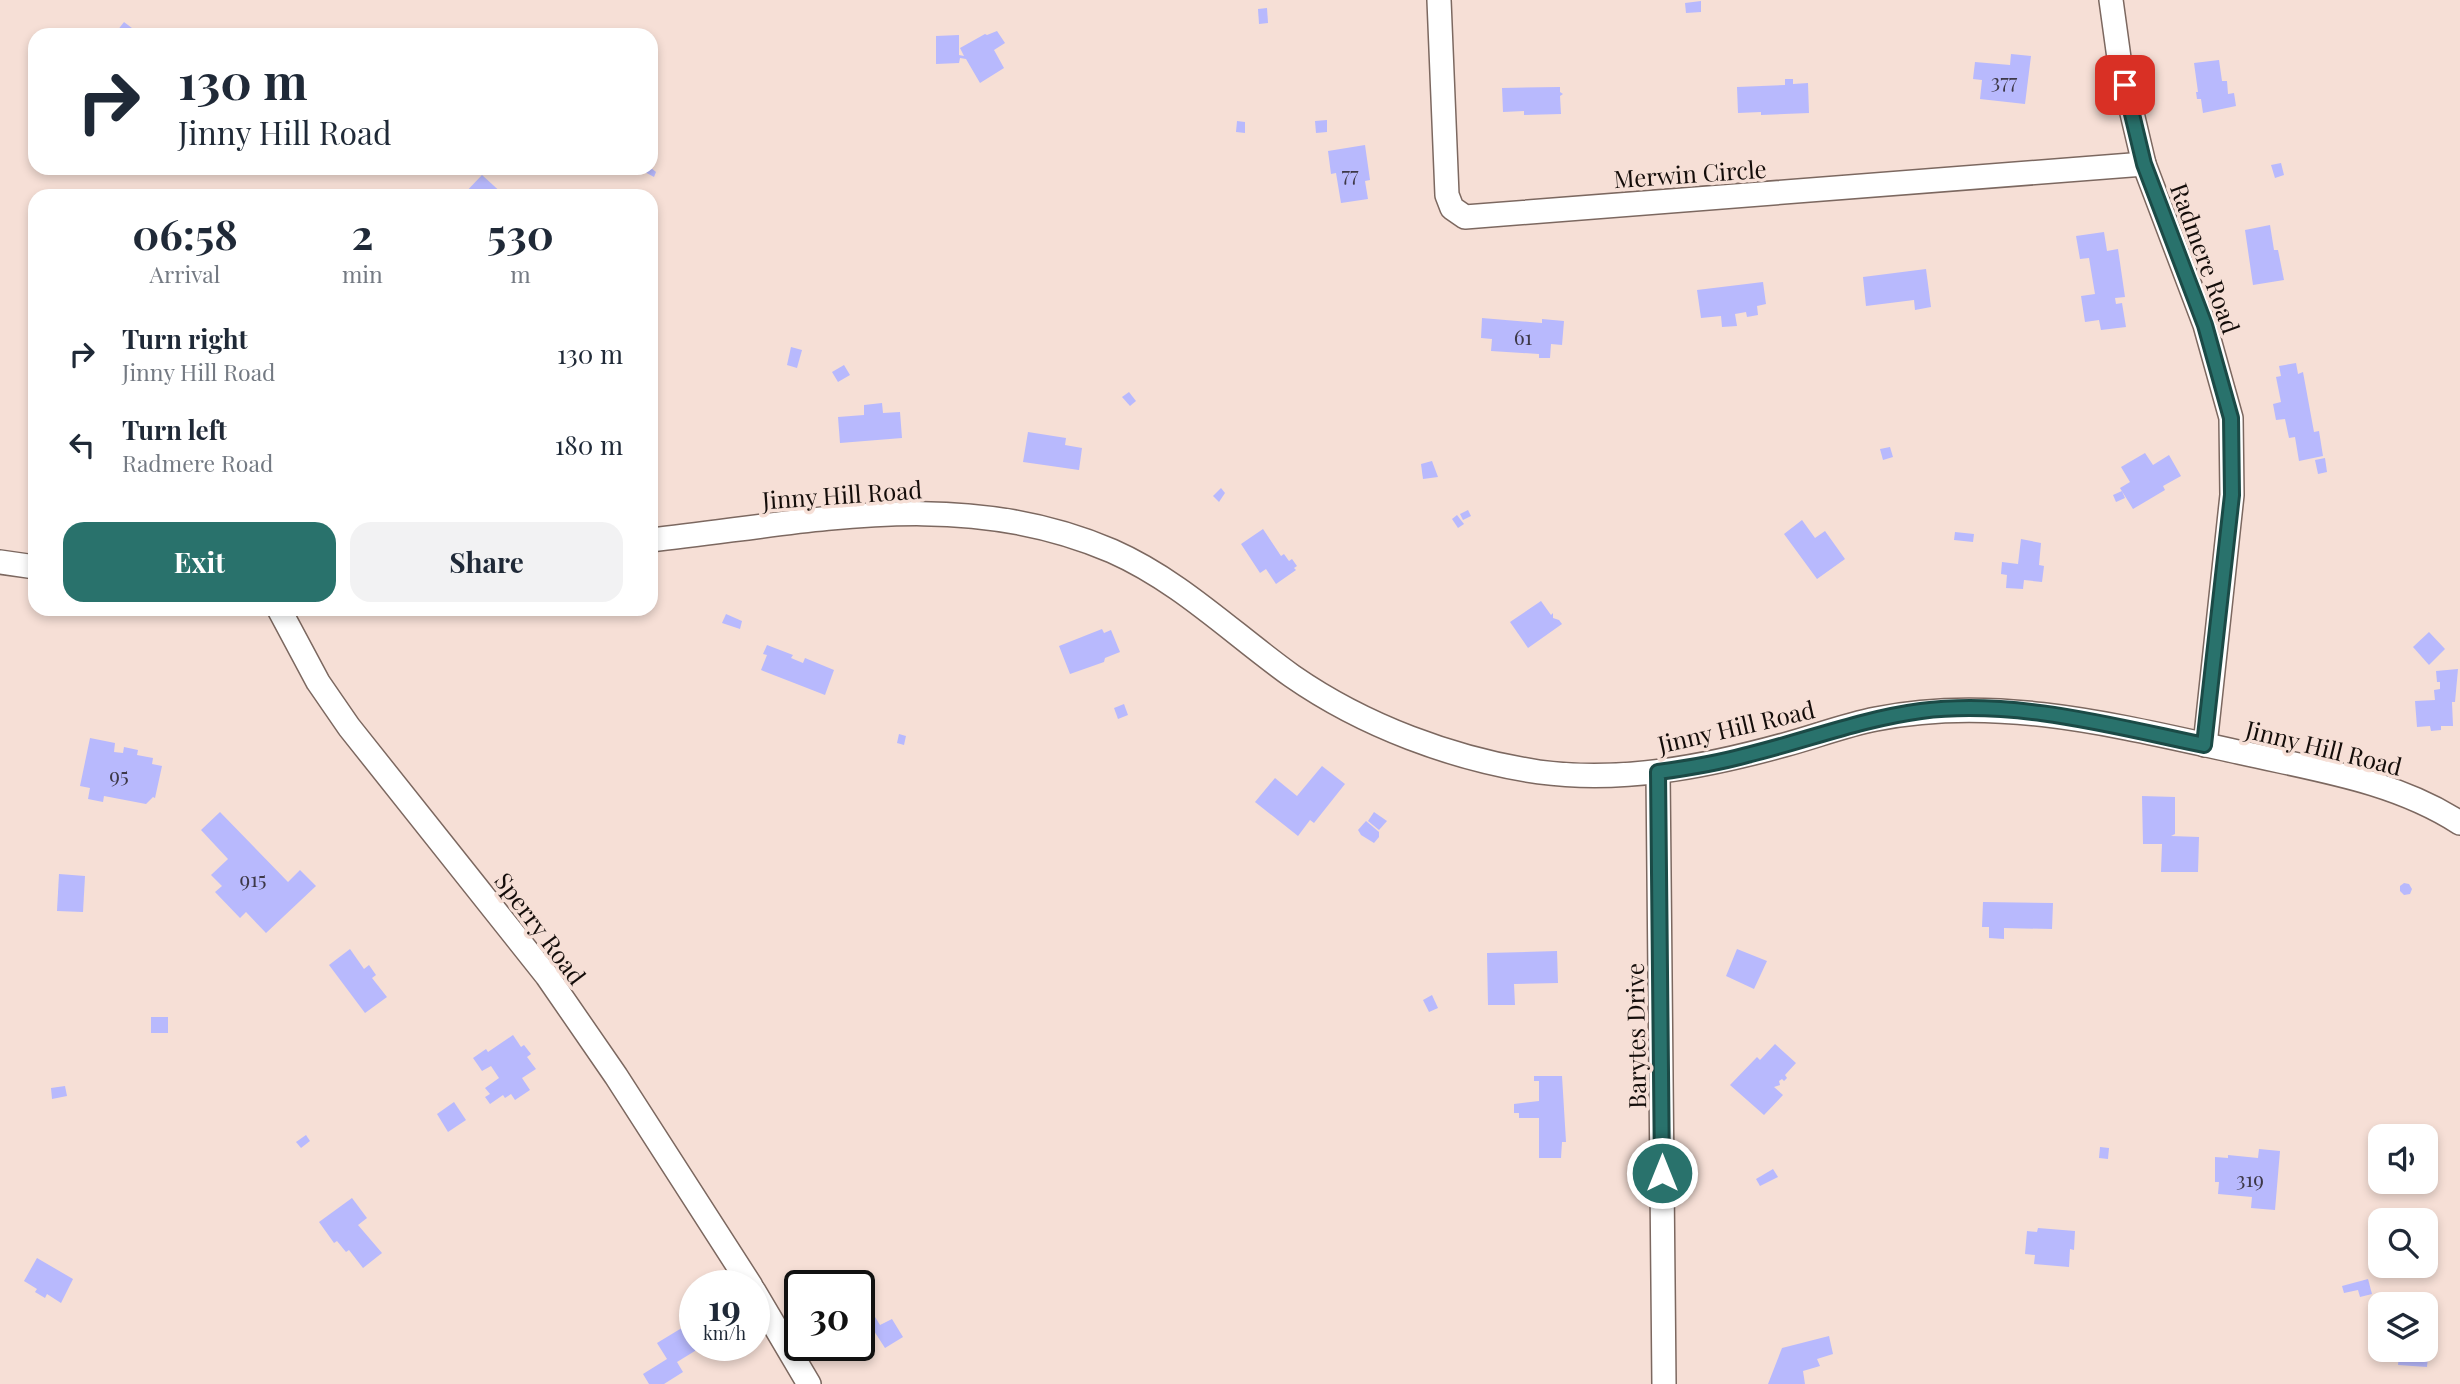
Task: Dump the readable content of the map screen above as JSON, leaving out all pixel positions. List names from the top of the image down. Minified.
{"streets":{"street":["Merwin Circle","Radmere Road","Jinny Hill Road","Sperry Road","Barytes Drive"]},"crossings":[["Merwin Circle","Radmere Road"],["Radmere Road","Jinny Hill Road"],["Jinny Hill Road","Barytes Drive"]],"house_numbers":["377","77","61","95","915","319"],"page":{"turn":["130 m","Jinny Hill Road"],"eta":["06:58","Arrival","2","min","530","m"],"list":[{"name":"Turn right","note":"Jinny Hill Road","value":"130 m"},{"name":"Turn left","note":"Radmere Road","value":"180 m"}],"buttons":["Exit","Share"],"speed":"19 km/h","limit":"30"}}
